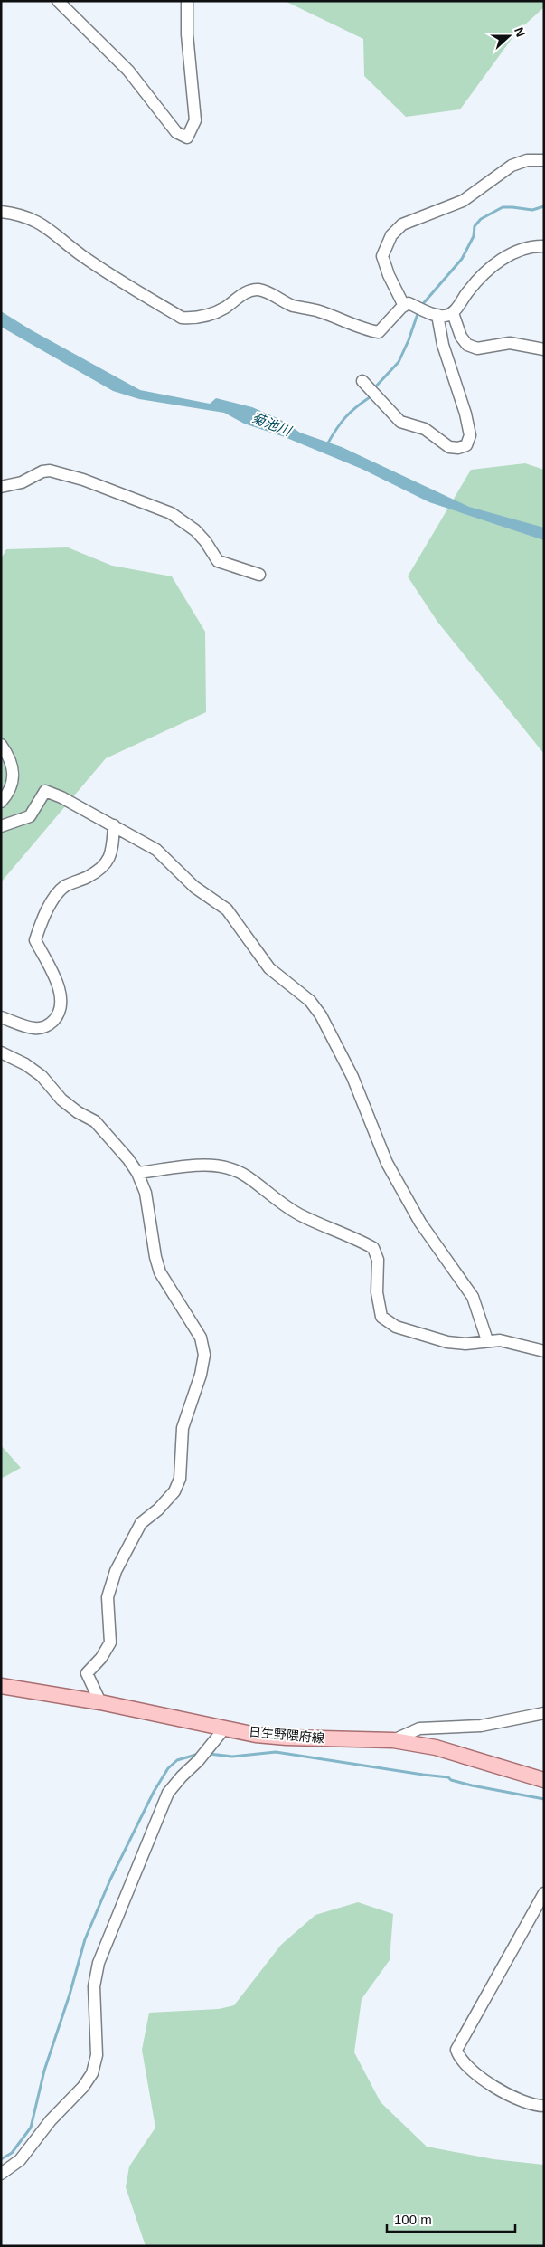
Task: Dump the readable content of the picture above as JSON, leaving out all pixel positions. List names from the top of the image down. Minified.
{"streets":{"main road":["日生野隈府線"]},"water":["菊池川"],"scale_bar":"100 m","north":"right"}
